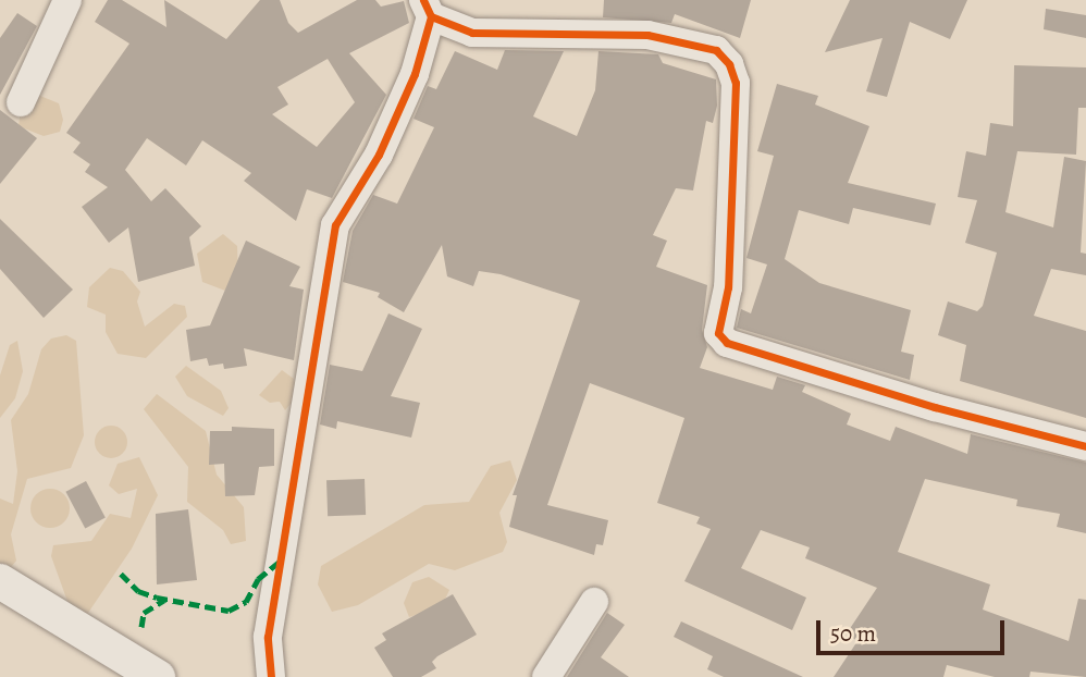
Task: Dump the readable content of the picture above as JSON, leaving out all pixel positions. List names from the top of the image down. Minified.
{"scale_bar":"50 m"}
